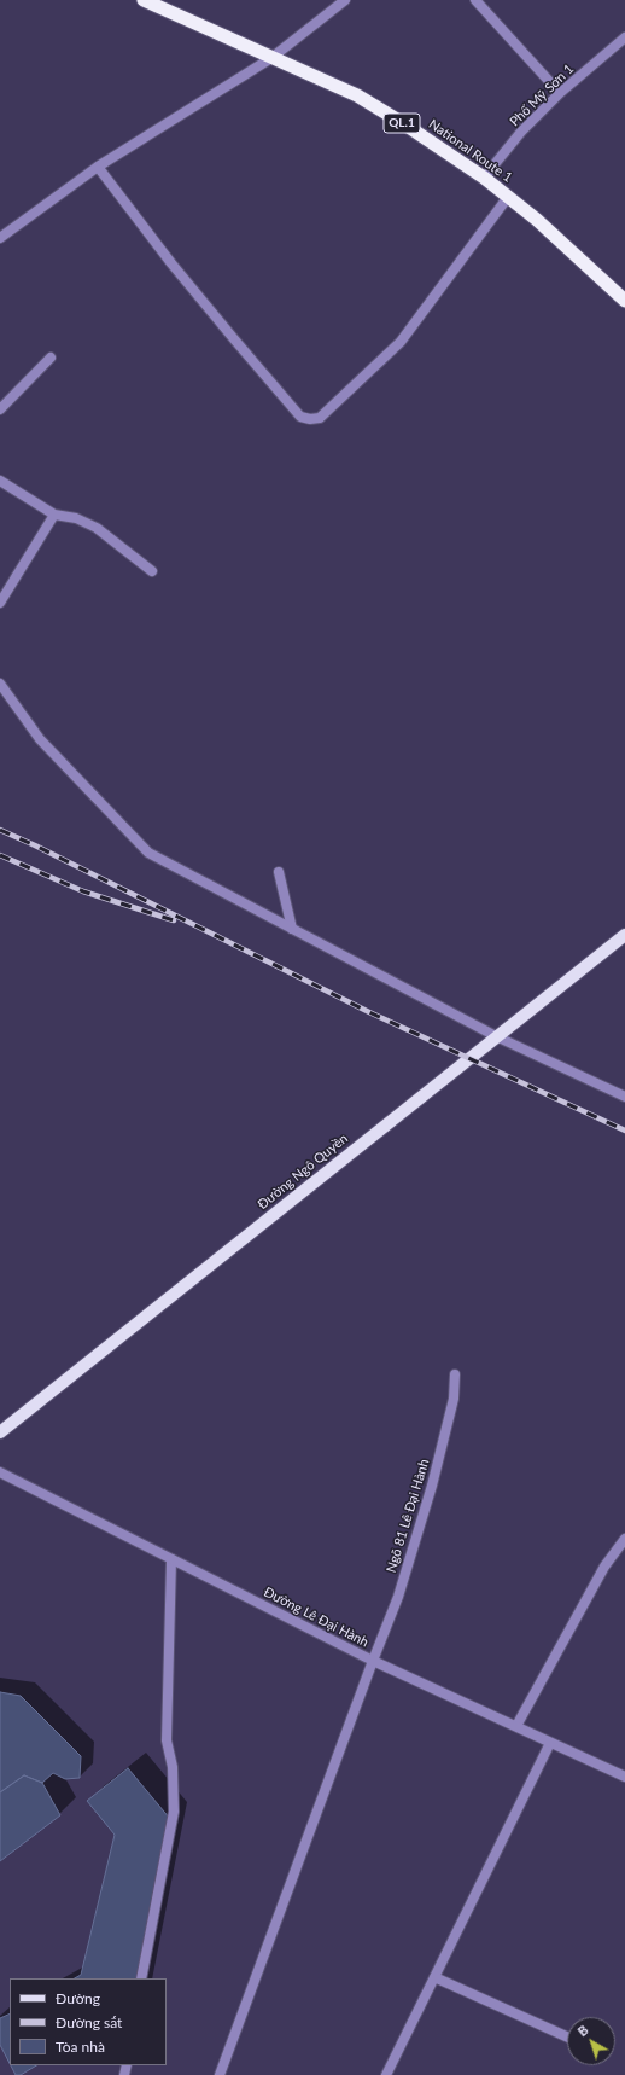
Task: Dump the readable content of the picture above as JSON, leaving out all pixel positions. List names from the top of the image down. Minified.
{"streets":{"highway":["QL.1","National Route 1"],"main road":["Đường Ngô Quyền"],"street":["Phố Mỹ Sơn 1","Ngõ 81 Lê Đại Hành","Đường Lê Đại Hành"]},"crossings":[["Phố Mỹ Sơn 1","National Route 1"],["Ngõ 81 Lê Đại Hành","Đường Lê Đại Hành"]],"legend":["Đường","Đường sắt","Tòa nhà"],"north":"top left"}
